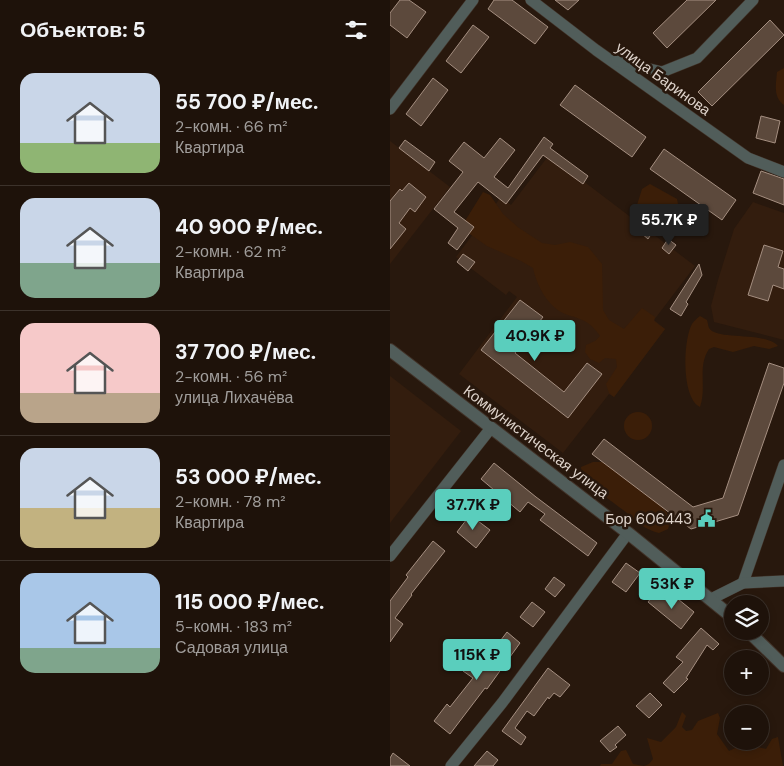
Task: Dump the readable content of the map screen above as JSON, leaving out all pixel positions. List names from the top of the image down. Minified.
{"streets":{"street":["улица Баринова","Коммунистическая улица"]},"places":{"public building":["Бор 606443"]},"page":{"heading":"Объектов: 5","list":[{"name":"55 700 ₽/мес.","note":"2-комн. · 66 m² · Квартира"},{"name":"40 900 ₽/мес.","note":"2-комн. · 62 m² · Квартира"},{"name":"37 700 ₽/мес.","note":"2-комн. · 56 m² · улица Лихачёва"},{"name":"53 000 ₽/мес.","note":"2-комн. · 78 m² · Квартира"},{"name":"115 000 ₽/мес.","note":"5-комн. · 183 m² · Садовая улица"}],"price":["55.7K ₽","40.9K ₽","37.7K ₽","53K ₽","115K ₽"],"map_buttons":["+","−"]}}
